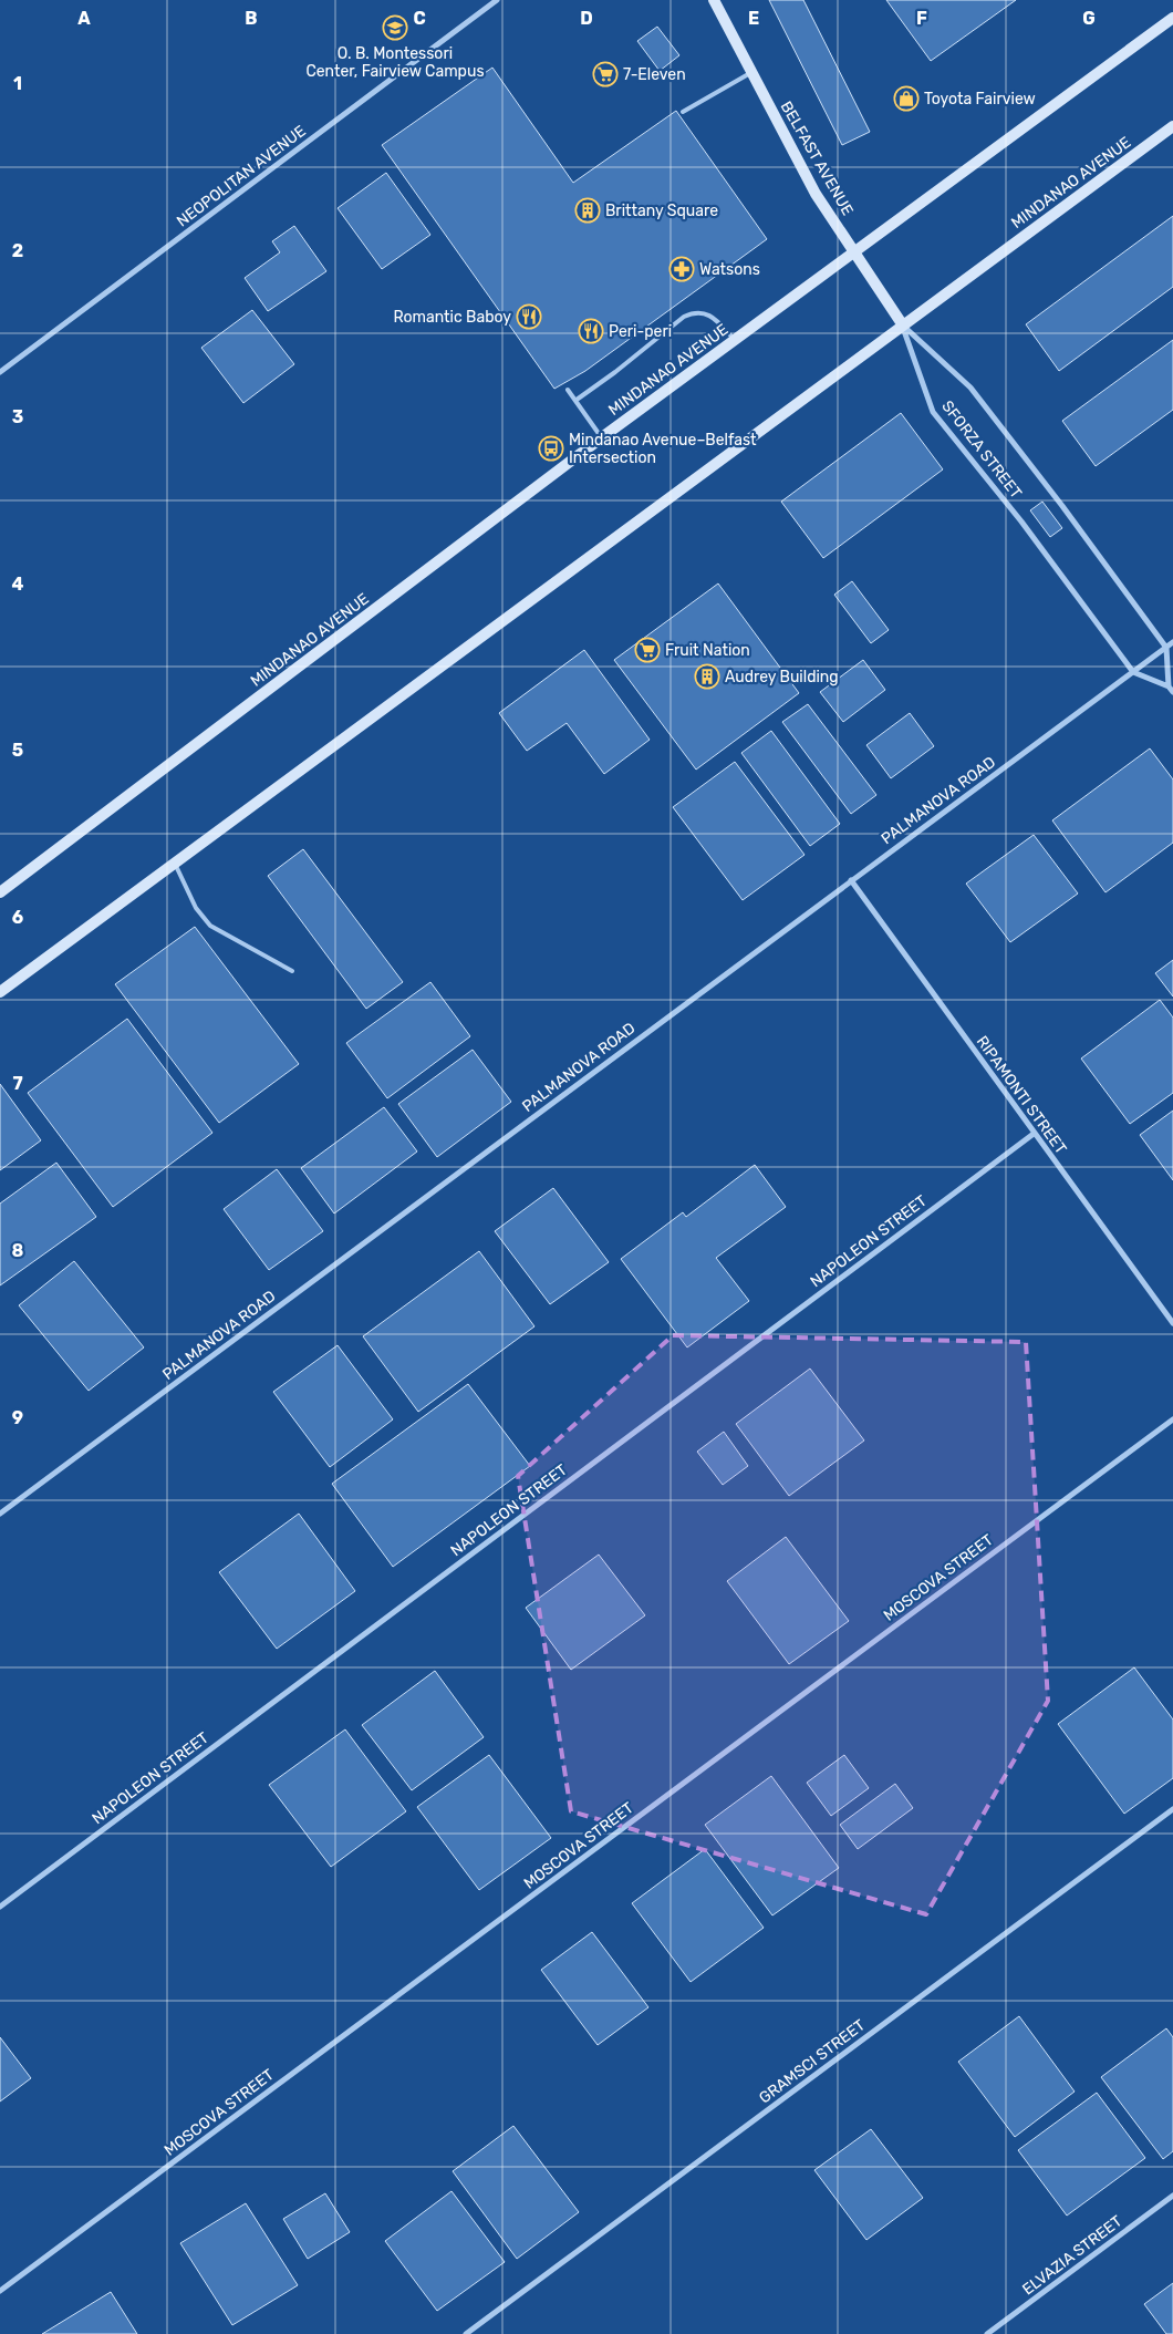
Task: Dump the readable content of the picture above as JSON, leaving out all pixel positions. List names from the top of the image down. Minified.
{"streets":{"main road":["BELFAST AVENUE","MINDANAO AVENUE"],"street":["NEOPOLITAN AVENUE","SFORZA STREET","PALMANOVA ROAD","RIPAMONTI STREET","NAPOLEON STREET","MOSCOVA STREET","GRAMSCI STREET","ELVAZIA STREET"]},"crossings":[["BELFAST AVENUE","MINDANAO AVENUE"],["BELFAST AVENUE","SFORZA STREET"],["MINDANAO AVENUE","SFORZA STREET"],["SFORZA STREET","PALMANOVA ROAD"],["PALMANOVA ROAD","RIPAMONTI STREET"],["RIPAMONTI STREET","NAPOLEON STREET"]],"places":{"school or university":["O. B. Montessori Center, Fairview Campus"],"supermarket":["7-Eleven","Fruit Nation"],"shop":["Toyota Fairview"],"building":["Brittany Square","Audrey Building"],"pharmacy":["Watsons"],"restaurant":["Romantic Baboy","Peri-peri"],"bus stop":["Mindanao Avenue–Belfast Intersection"]},"grid":{"columns":["A","B","C","D","E","F","G"],"rows":["1","2","3","4","5","6","7","8","9"]}}
